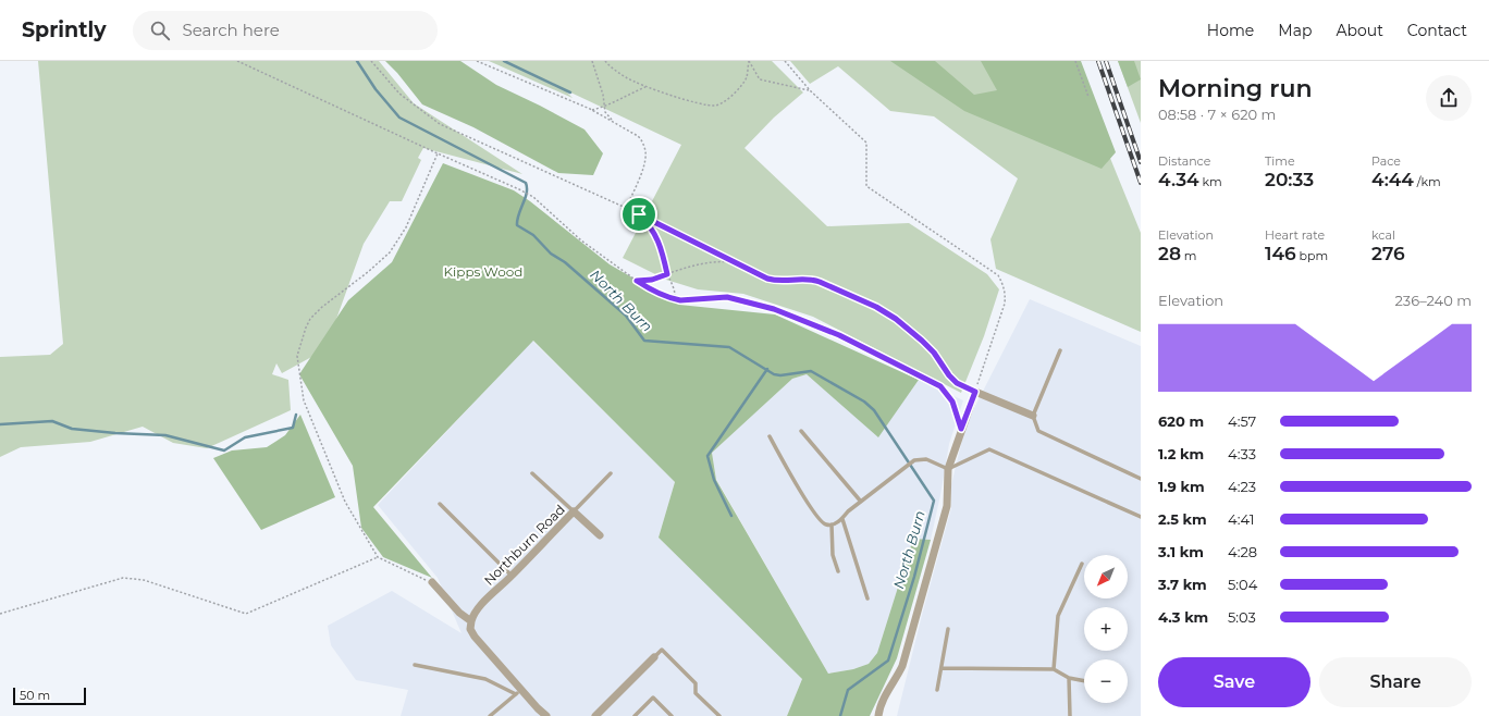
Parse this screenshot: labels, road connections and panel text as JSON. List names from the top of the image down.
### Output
{
  "streets": {
    "street": ["Northburn Road"]
  },
  "water": ["North Burn"],
  "parks": ["Kipps Wood"],
  "scale_bar": "50 m",
  "north": "bottom left",
  "page": {
    "header": "Sprintly",
    "search": "Search here",
    "nav": [
      "Home",
      "Map",
      "About",
      "Contact"
    ],
    "heading": ["Morning run", "08:58 · 7 × 620 m"],
    "stats": [
      ["Distance", "4.34 km"],
      ["Time", "20:33"],
      ["Pace", "4:44 /km"],
      ["Elevation", "28 m"],
      ["Heart rate", "146 bpm"],
      ["kcal", "276"]
    ],
    "chart": ["Elevation", "236–240 m"],
    "list": [
      {
        "name": "620 m",
        "note": "4:57"
      },
      {
        "name": "1.2 km",
        "note": "4:33"
      },
      {
        "name": "1.9 km",
        "note": "4:23"
      },
      {
        "name": "2.5 km",
        "note": "4:41"
      },
      {
        "name": "3.1 km",
        "note": "4:28"
      },
      {
        "name": "3.7 km",
        "note": "5:04"
      },
      {
        "name": "4.3 km",
        "note": "5:03"
      }
    ],
    "map_buttons": ["+", "−"],
    "buttons": ["Save", "Share"],
    "scale": "50 m"
  }
}
